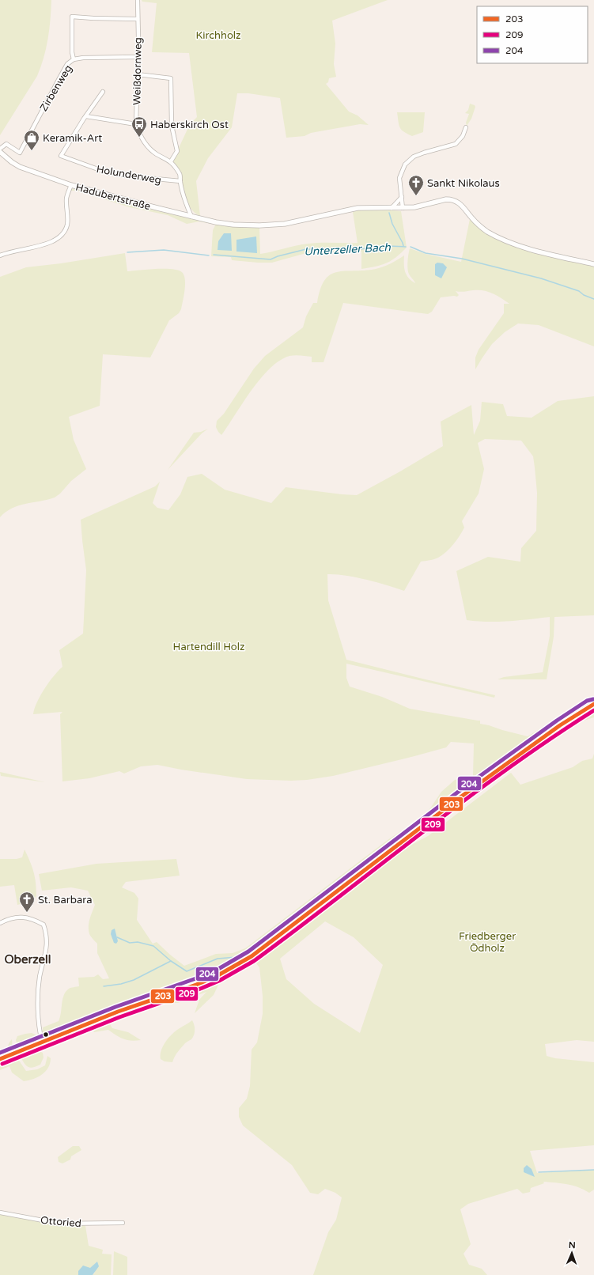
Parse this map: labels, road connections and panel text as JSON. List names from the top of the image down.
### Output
{
  "streets": {
    "street": [
      "Weißdornweg",
      "Zirbenweg",
      "Holunderweg",
      "Hadubertstraße",
      "Ottoried"
    ]
  },
  "crossings": [
    ["Weißdornweg", "Zirbenweg"],
    ["Weißdornweg", "Holunderweg"],
    ["Weißdornweg", "Hadubertstraße"]
  ],
  "districts": ["Oberzell"],
  "water": ["Unterzeller Bach"],
  "parks": ["Kirchholz", "Hartendill Holz", "Friedberger Ödholz"],
  "places": {
    "bus stop": ["Haberskirch Ost"],
    "shop": ["Keramik-Art"],
    "church": ["Sankt Nikolaus", "St. Barbara"]
  },
  "lines": ["transit line 204", "transit line 203", "transit line 209"],
  "legend": ["203", "209", "204"],
  "north": "top"
}
